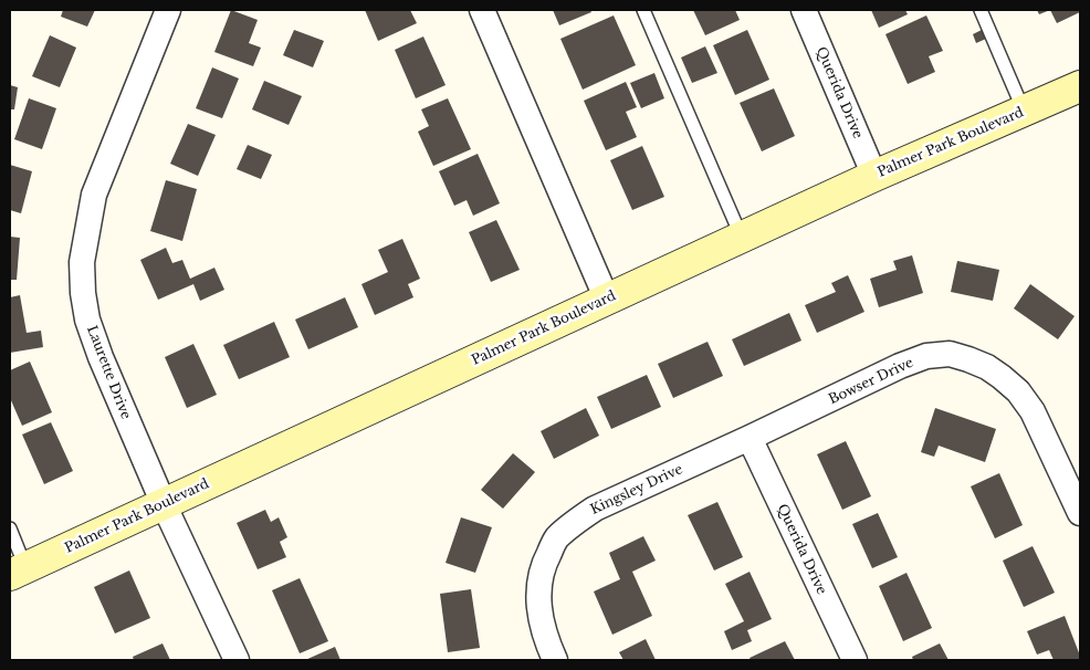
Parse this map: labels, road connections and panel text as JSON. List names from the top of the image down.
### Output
{
  "streets": {
    "main road": ["Palmer Park Boulevard"],
    "street": [
      "Querida Drive",
      "Laurette Drive",
      "Bowser Drive",
      "Kingsley Drive"
    ]
  },
  "crossings": [
    ["Querida Drive", "Palmer Park Boulevard"],
    ["Querida Drive", "Bowser Drive"],
    ["Querida Drive", "Kingsley Drive"],
    ["Palmer Park Boulevard", "Laurette Drive"],
    ["Bowser Drive", "Kingsley Drive"]
  ]
}
